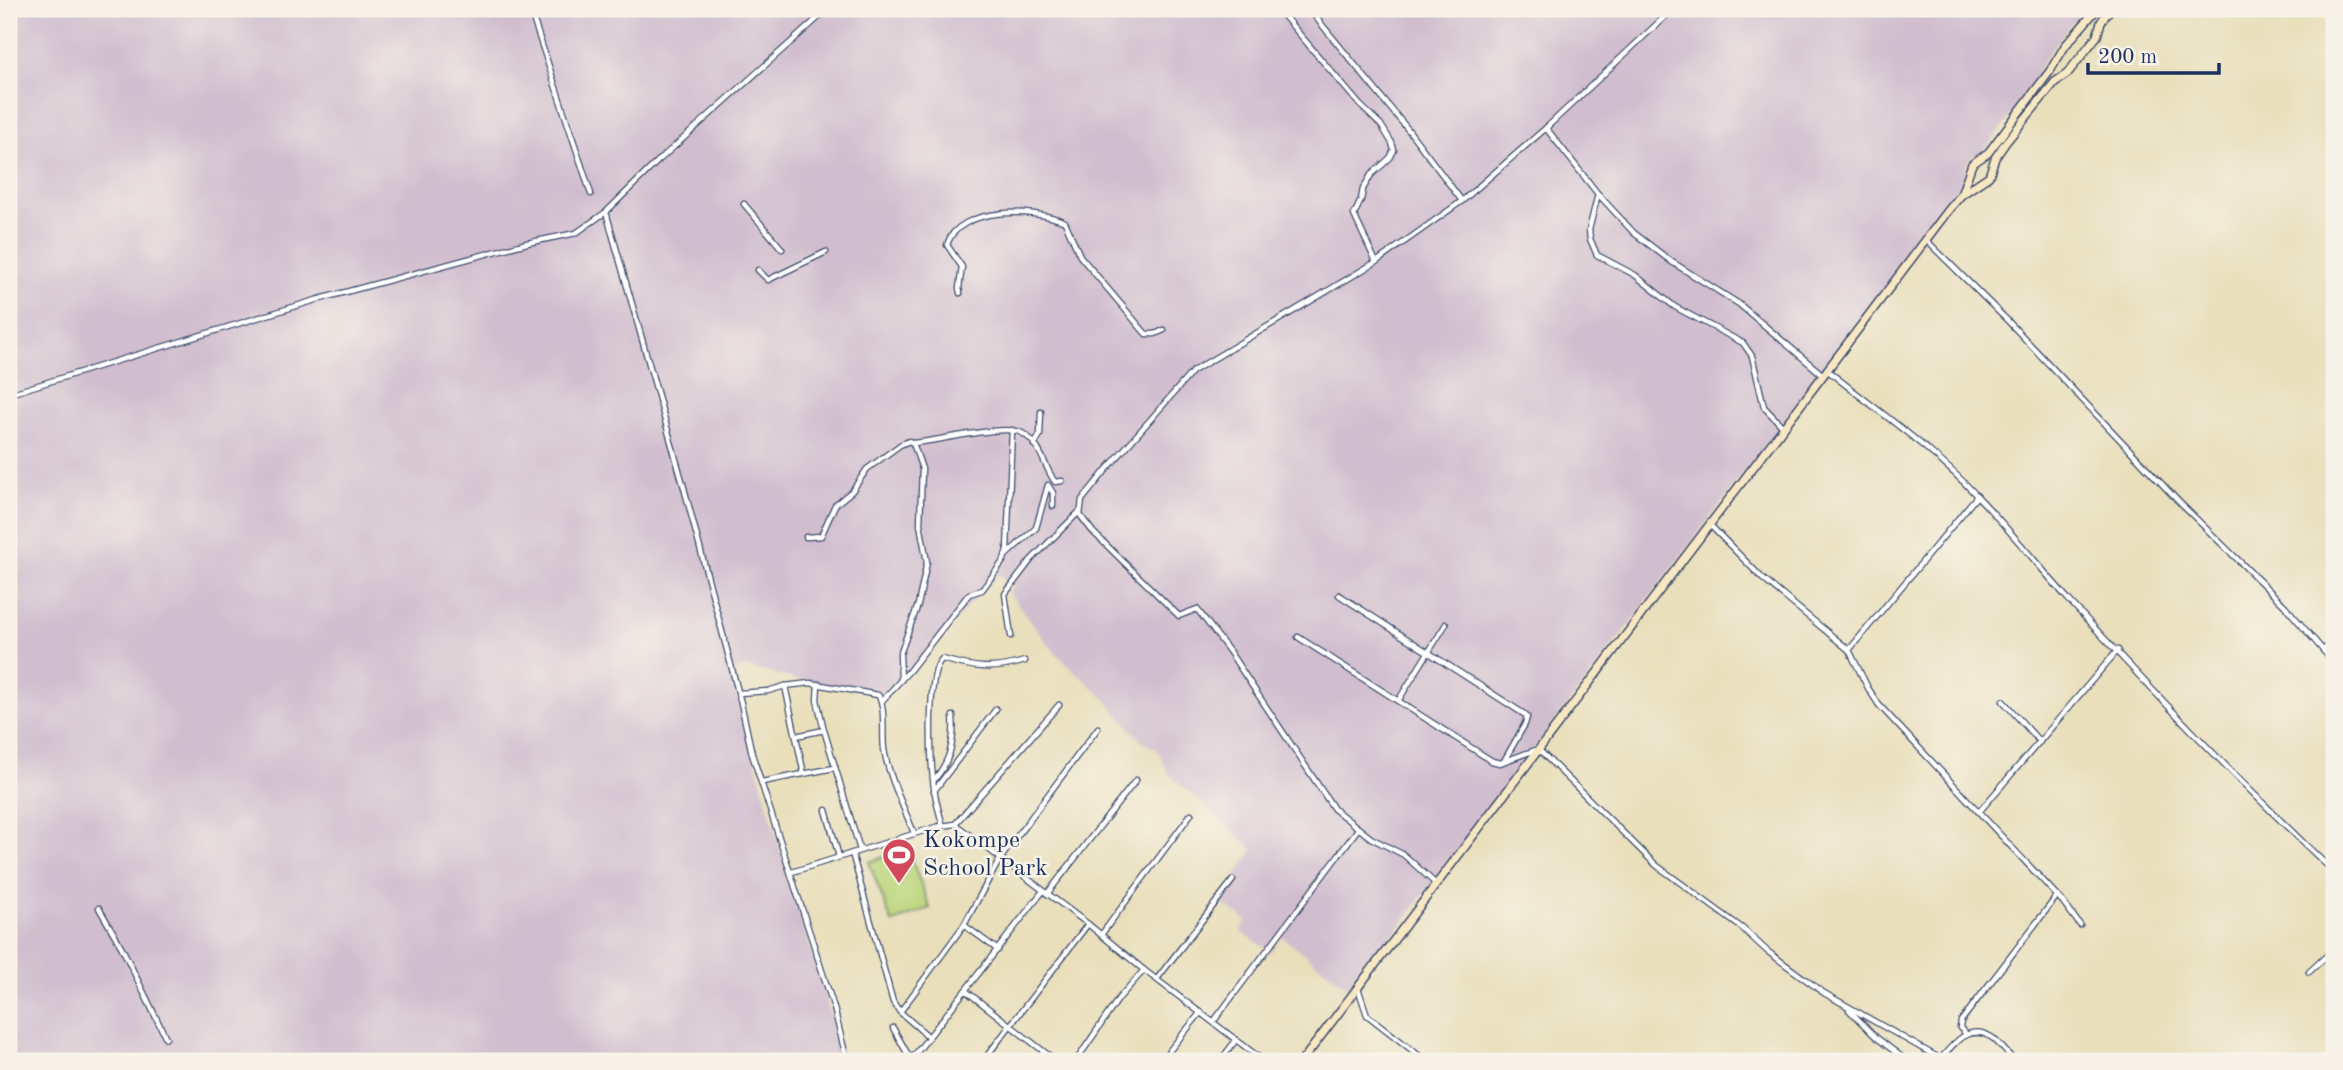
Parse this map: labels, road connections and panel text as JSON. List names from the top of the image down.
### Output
{
  "places": {
    "sports": ["Kokompe School Park"]
  },
  "scale_bar": "200 m"
}
